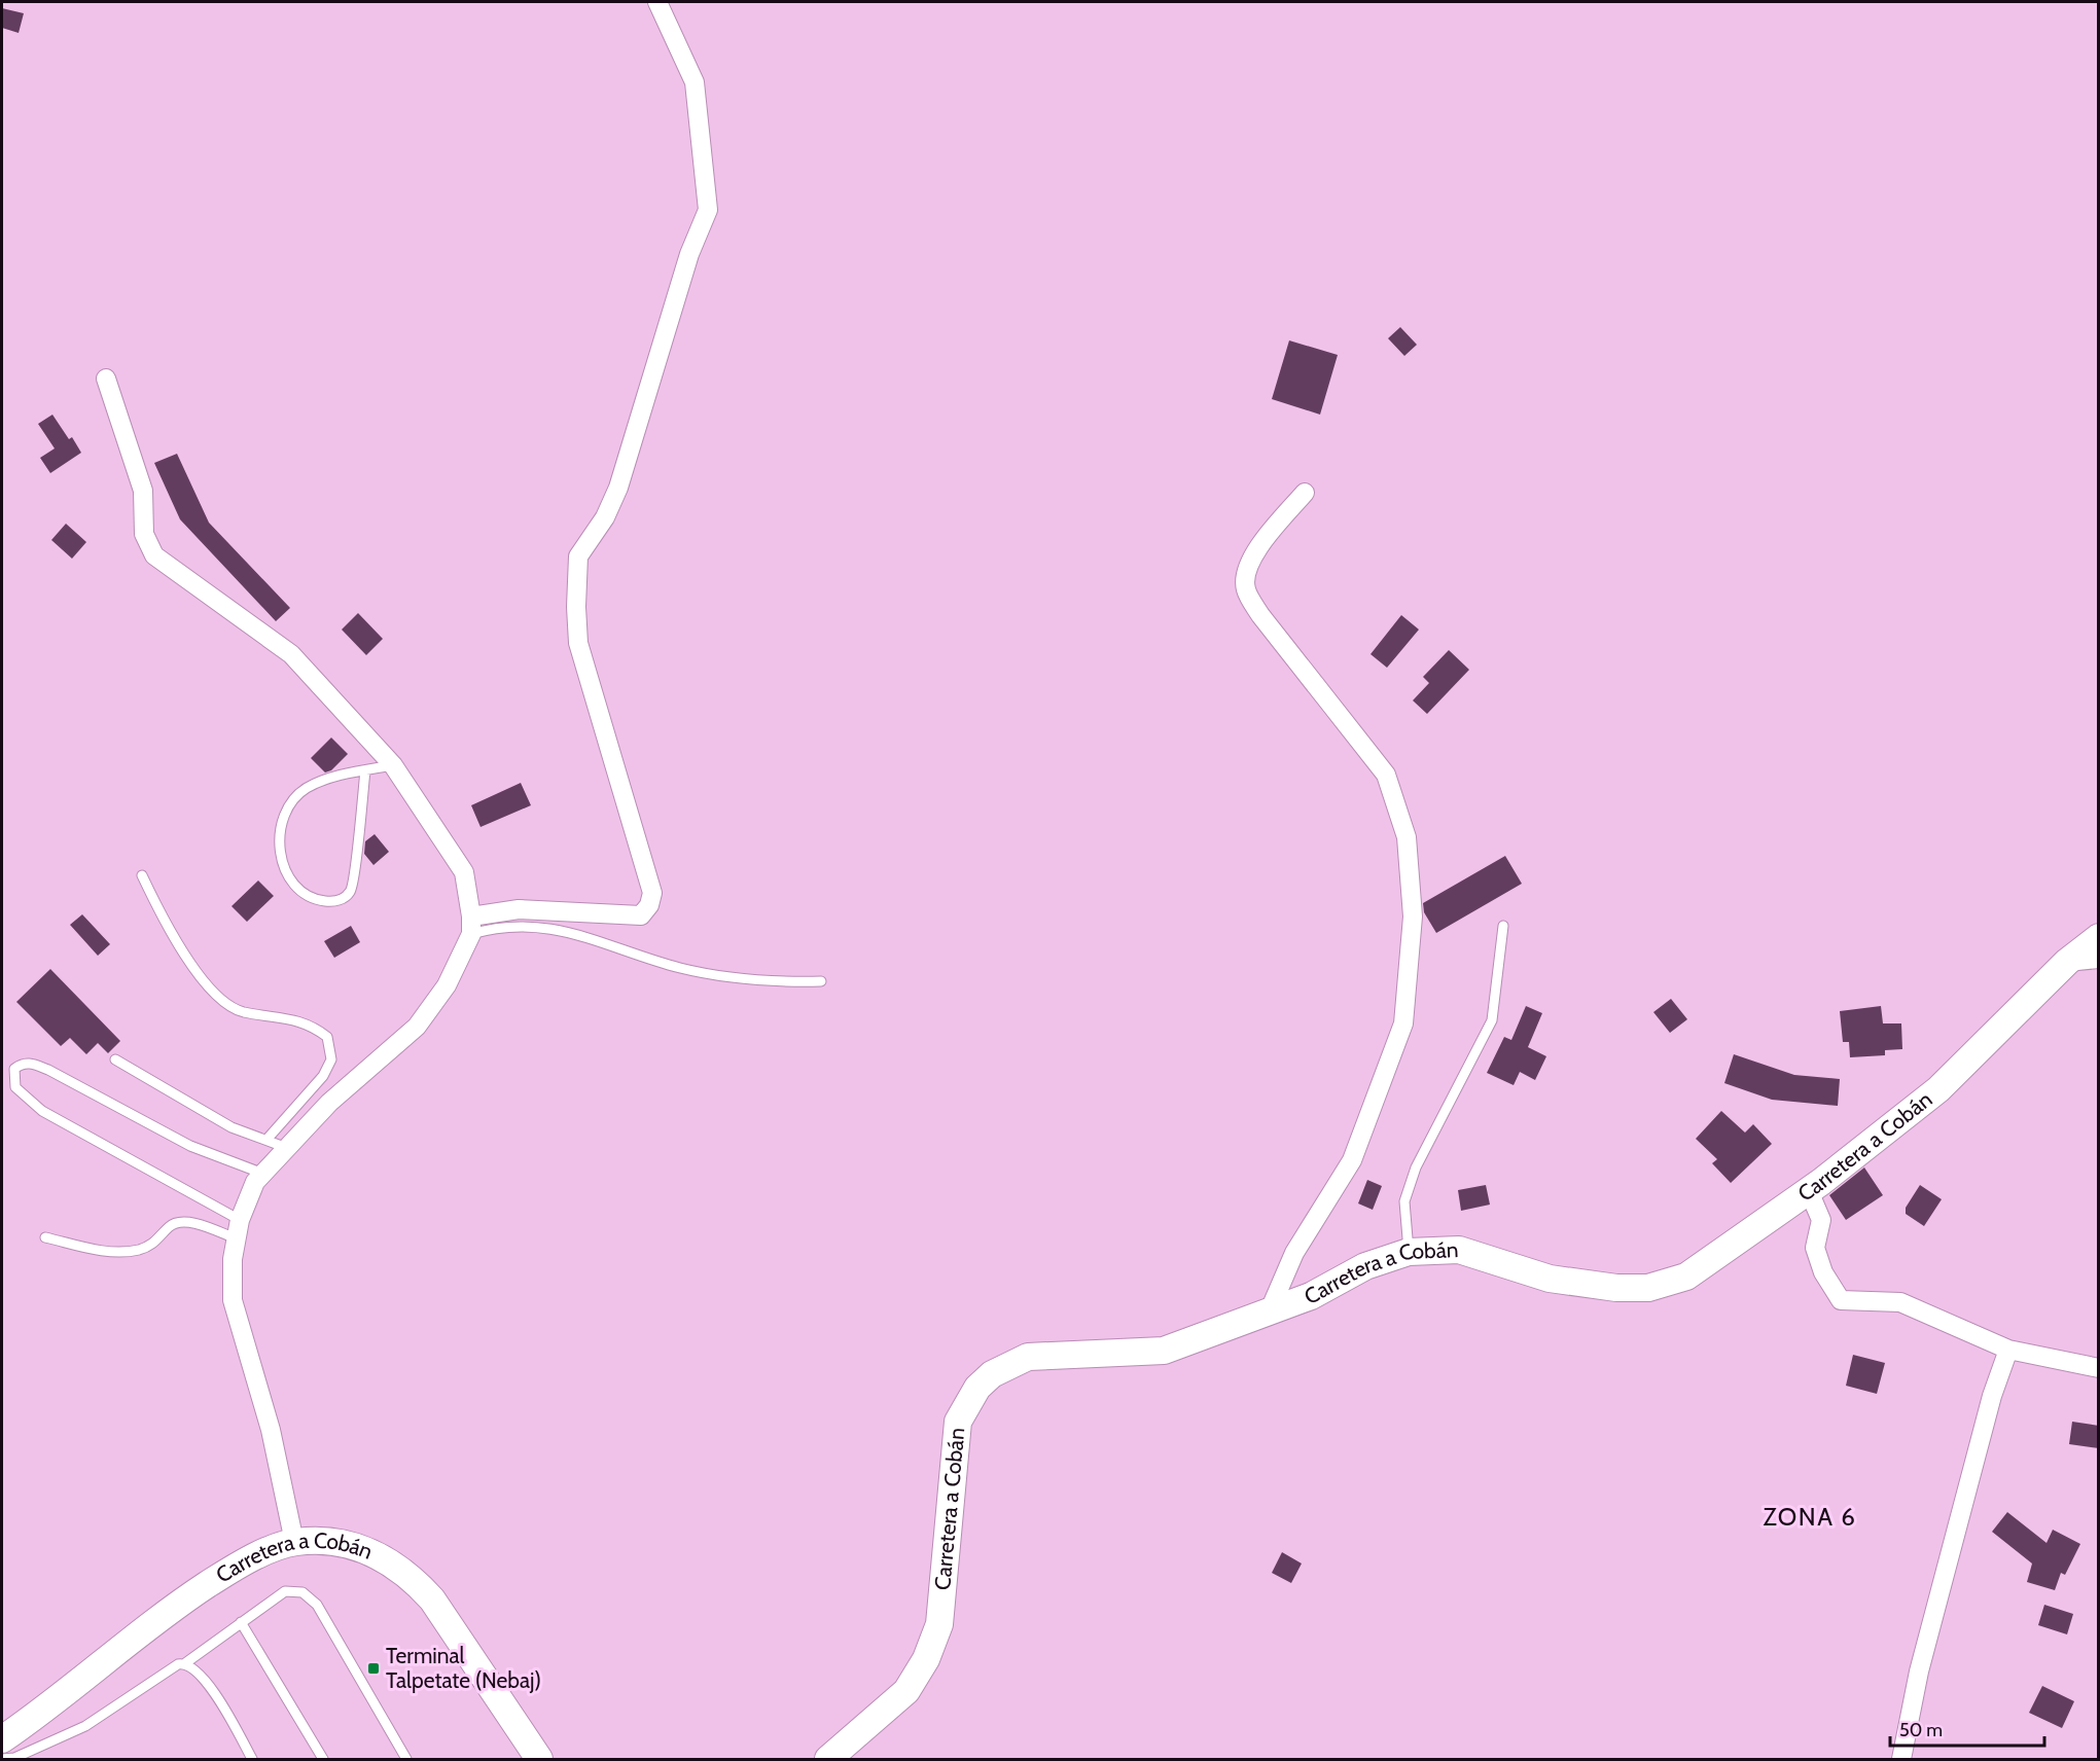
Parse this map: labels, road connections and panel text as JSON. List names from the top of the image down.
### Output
{
  "streets": {
    "street": ["Carretera a Cobán"]
  },
  "districts": ["ZONA 6"],
  "places": {
    "transit": ["Terminal Talpetate (Nebaj)"]
  },
  "scale_bar": "50 m"
}
